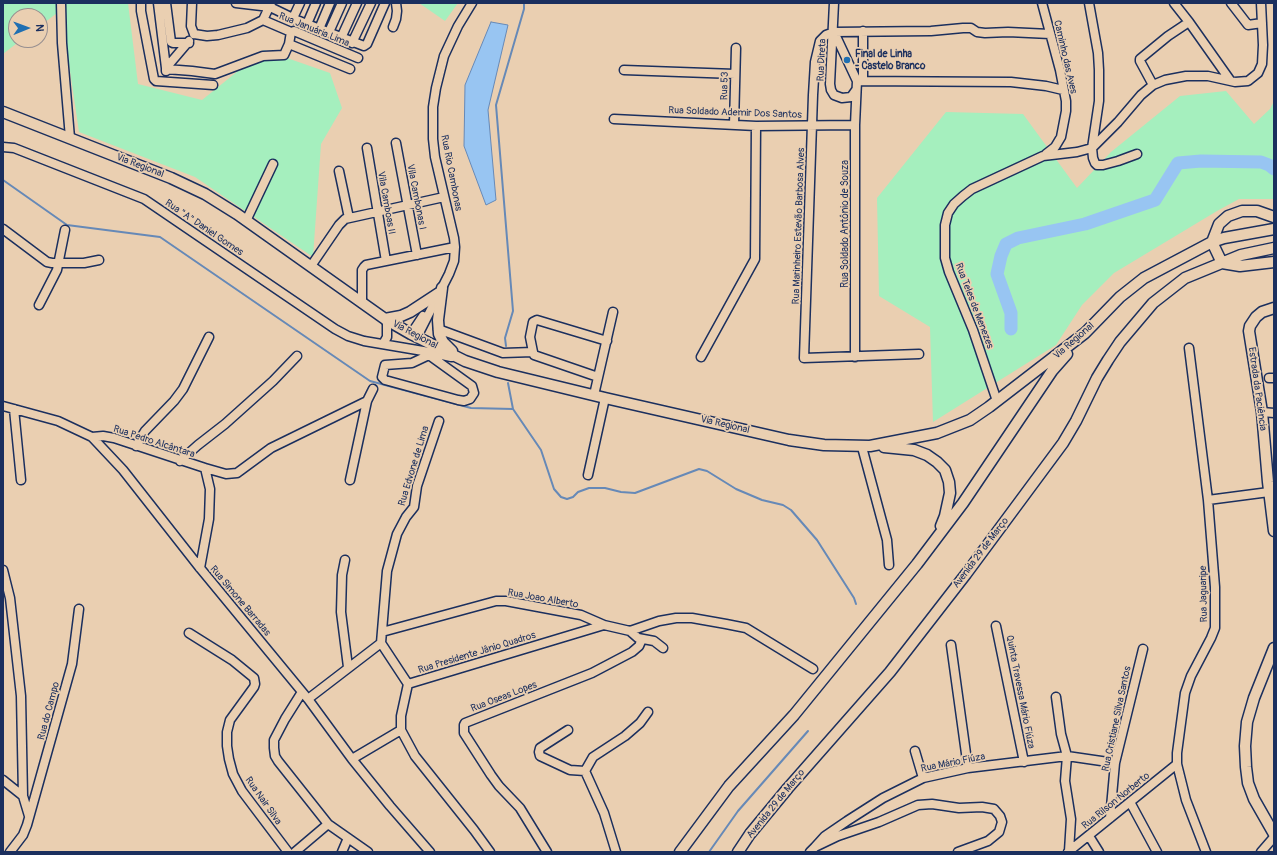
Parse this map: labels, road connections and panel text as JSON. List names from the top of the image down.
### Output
{
  "streets": {
    "main road": ["Via Regional", "Estrada da Paciência", "Avenida 29 de Março"],
    "street": [
      "Rua Januária Lima",
      "Caminho das Aves",
      "Rua Direta",
      "Rua 53",
      "Rua Soldado Ademir Dos Santos",
      "Rua Rio Cambonas",
      "Vila Cambonas I",
      "Vila Camboas II",
      "Rua Soldado Antônio de Souza",
      "Rua Marinheiro Estevão Barbosa Alves",
      "Rua \"A\" Daniel Gomes",
      "Rua Teles de Menezes",
      "Rua Pedro Alcântara",
      "Rua Edvone de Lima",
      "Rua Jaguaripe",
      "Rua Joao Alberto",
      "Rua Simone Barradas",
      "Rua Presidente Jânio Quadros",
      "Quinta Travessa Mário Fiúza",
      "Rua Oseas Lopes",
      "Rua do Campo",
      "Rua Cristiane Silva Santos",
      "Rua Mário Fiúza",
      "Rua Nair Silva",
      "Rua Rilson Norberto"
    ]
  },
  "crossings": [
    ["Caminho das Aves", "Rua Teles de Menezes"],
    ["Rua Direta", "Rua Soldado Antônio de Souza"],
    ["Rua Direta", "Rua Marinheiro Estevão Barbosa Alves"],
    ["Rua 53", "Rua Soldado Ademir Dos Santos"],
    ["Rua Soldado Ademir Dos Santos", "Rua Soldado Antônio de Souza"],
    ["Rua Soldado Ademir Dos Santos", "Rua Marinheiro Estevão Barbosa Alves"],
    ["Via Regional", "Rua Rio Cambonas"],
    ["Via Regional", "Rua \"A\" Daniel Gomes"],
    ["Via Regional", "Rua Teles de Menezes"],
    ["Rua Soldado Antônio de Souza", "Rua Marinheiro Estevão Barbosa Alves"],
    ["Rua Pedro Alcântara", "Rua Simone Barradas"],
    ["Rua Edvone de Lima", "Rua Joao Alberto"],
    ["Rua Jaguaripe", "Rua Rilson Norberto"],
    ["Rua Joao Alberto", "Rua Presidente Jânio Quadros"],
    ["Rua Joao Alberto", "Rua Oseas Lopes"],
    ["Quinta Travessa Mário Fiúza", "Rua Mário Fiúza"],
    ["Rua Cristiane Silva Santos", "Rua Mário Fiúza"],
    ["Rua Cristiane Silva Santos", "Rua Rilson Norberto"]
  ],
  "places": ["Final de Linha - Castelo Branco"],
  "north": "right"
}
